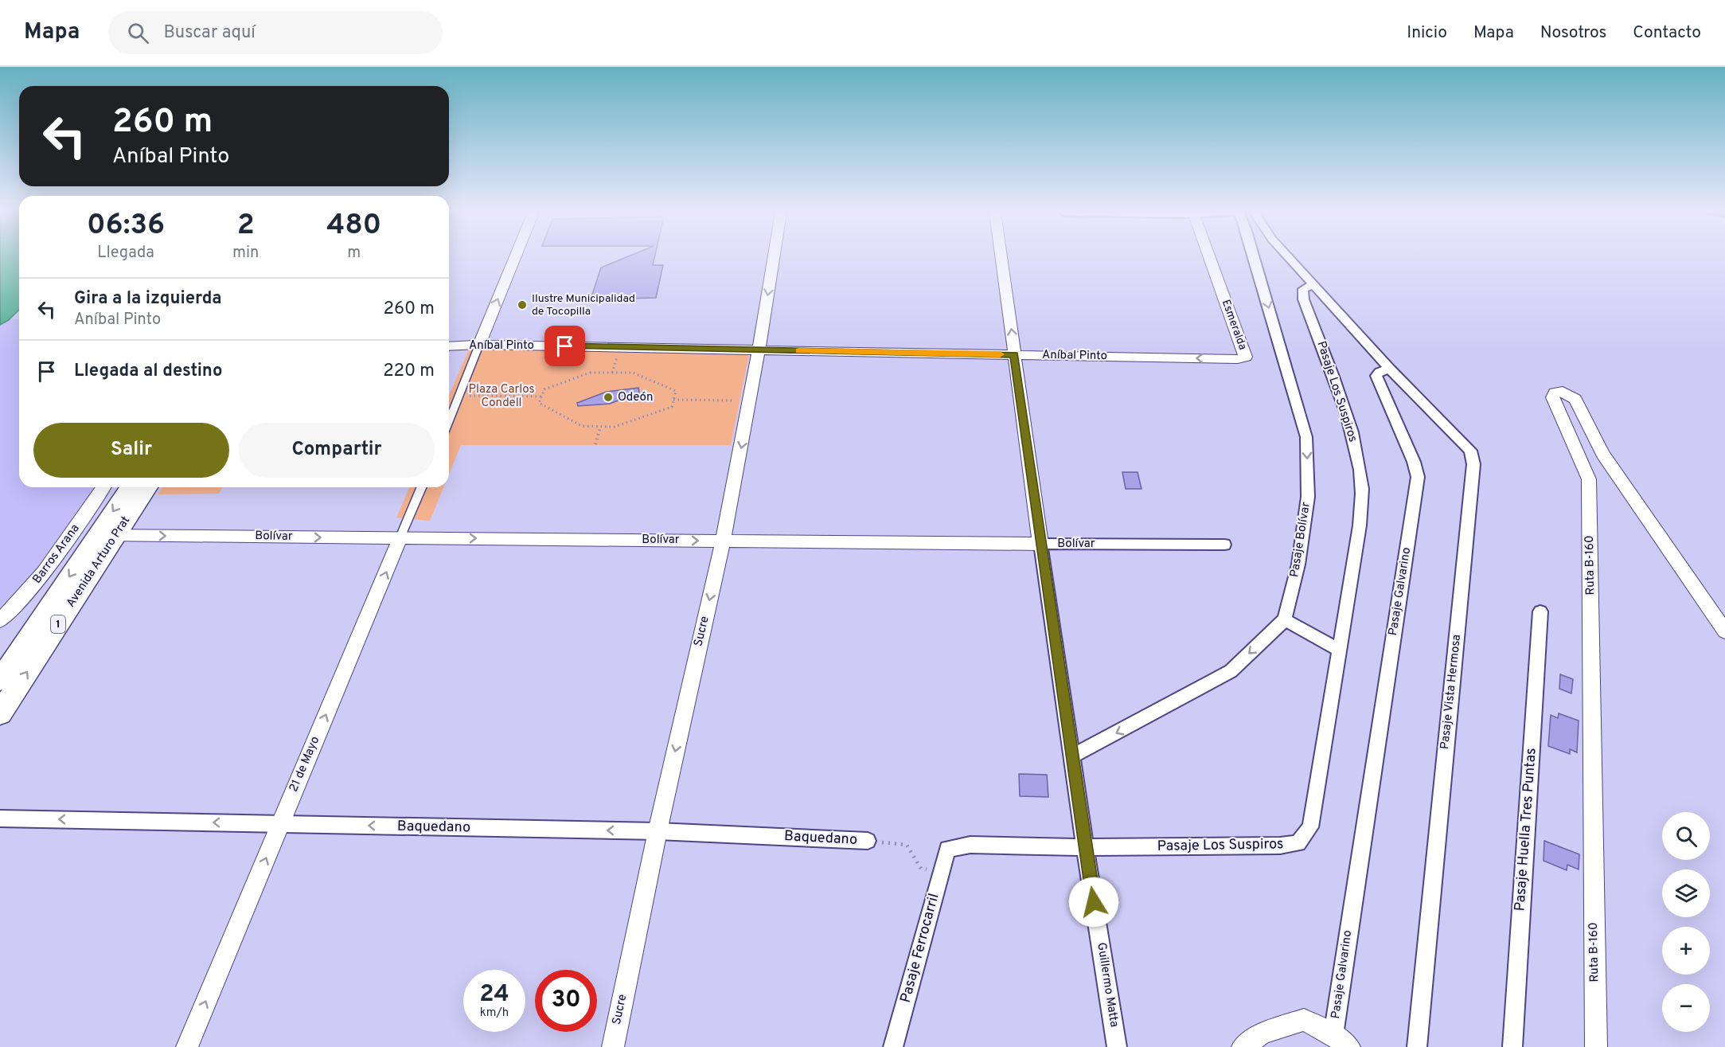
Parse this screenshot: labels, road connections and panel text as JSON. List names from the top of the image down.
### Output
{
  "streets": {
    "highway": ["Avenida Arturo Prat", "1"],
    "street": [
      "Esmeralda",
      "Aníbal Pinto",
      "Pasaje Los Suspiros",
      "Bolívar",
      "Pasaje Bolívar",
      "Barros Arana",
      "Ruta B-160",
      "Pasaje Galvarino",
      "Sucre",
      "Pasaje Vista Hermosa",
      "21 de Mayo",
      "Baquedano",
      "Pasaje Huella Tres Puntas",
      "Pasaje Ferrocarril",
      "Guillermo Matta"
    ]
  },
  "crossings": [
    ["Esmeralda", "Aníbal Pinto"],
    ["Aníbal Pinto", "Sucre"],
    ["Aníbal Pinto", "Guillermo Matta"],
    ["Pasaje Los Suspiros", "Pasaje Ferrocarril"],
    ["Pasaje Los Suspiros", "Guillermo Matta"],
    ["Bolívar", "Avenida Arturo Prat"],
    ["Bolívar", "Sucre"],
    ["Bolívar", "21 de Mayo"],
    ["Bolívar", "Guillermo Matta"],
    ["Pasaje Galvarino", "Pasaje Vista Hermosa"],
    ["Sucre", "Baquedano"],
    ["21 de Mayo", "Baquedano"],
    ["Pasaje Ferrocarril", "Guillermo Matta"]
  ],
  "one_way": [
    "Bolívar",
    "Pasaje Bolívar",
    "Sucre",
    "21 de Mayo",
    "Baquedano"
  ],
  "parks": ["Plaza Carlos Condell"],
  "places": ["Ilustre Municipalidad de Tocopilla", "Odeón"],
  "page": {
    "header": "Mapa",
    "search": "Buscar aquí",
    "nav": [
      "Inicio",
      "Mapa",
      "Nosotros",
      "Contacto"
    ],
    "turn": ["260 m", "Aníbal Pinto"],
    "eta": [
      "06:36",
      "Llegada",
      "2",
      "min",
      "480",
      "m"
    ],
    "list": [
      {
        "name": "Gira a la izquierda",
        "note": "Aníbal Pinto",
        "value": "260 m"
      },
      {
        "name": "Llegada al destino",
        "value": "220 m"
      }
    ],
    "buttons": ["Salir", "Compartir"],
    "map_buttons": ["+", "−"],
    "speed": "24 km/h",
    "limit": "30"
  }
}
